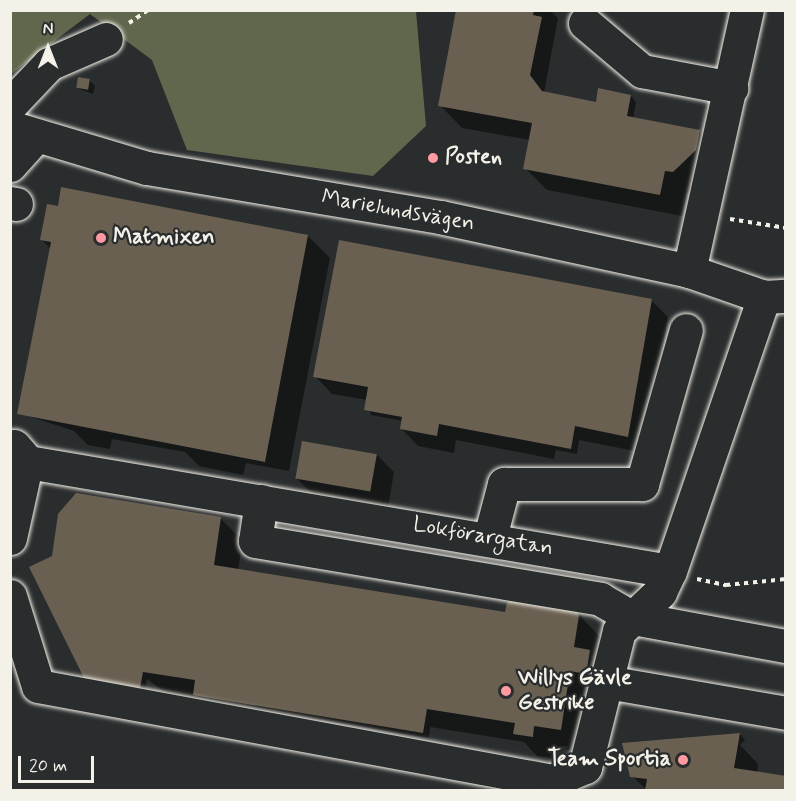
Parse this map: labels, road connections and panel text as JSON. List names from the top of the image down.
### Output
{
  "streets": {
    "street": ["Marielundsvägen", "Lokförargatan"]
  },
  "places": [
    "Posten",
    "Matmixen",
    "Willys Gävle Gestrike",
    "Team Sportia"
  ],
  "scale_bar": "20 m",
  "north": "top"
}
